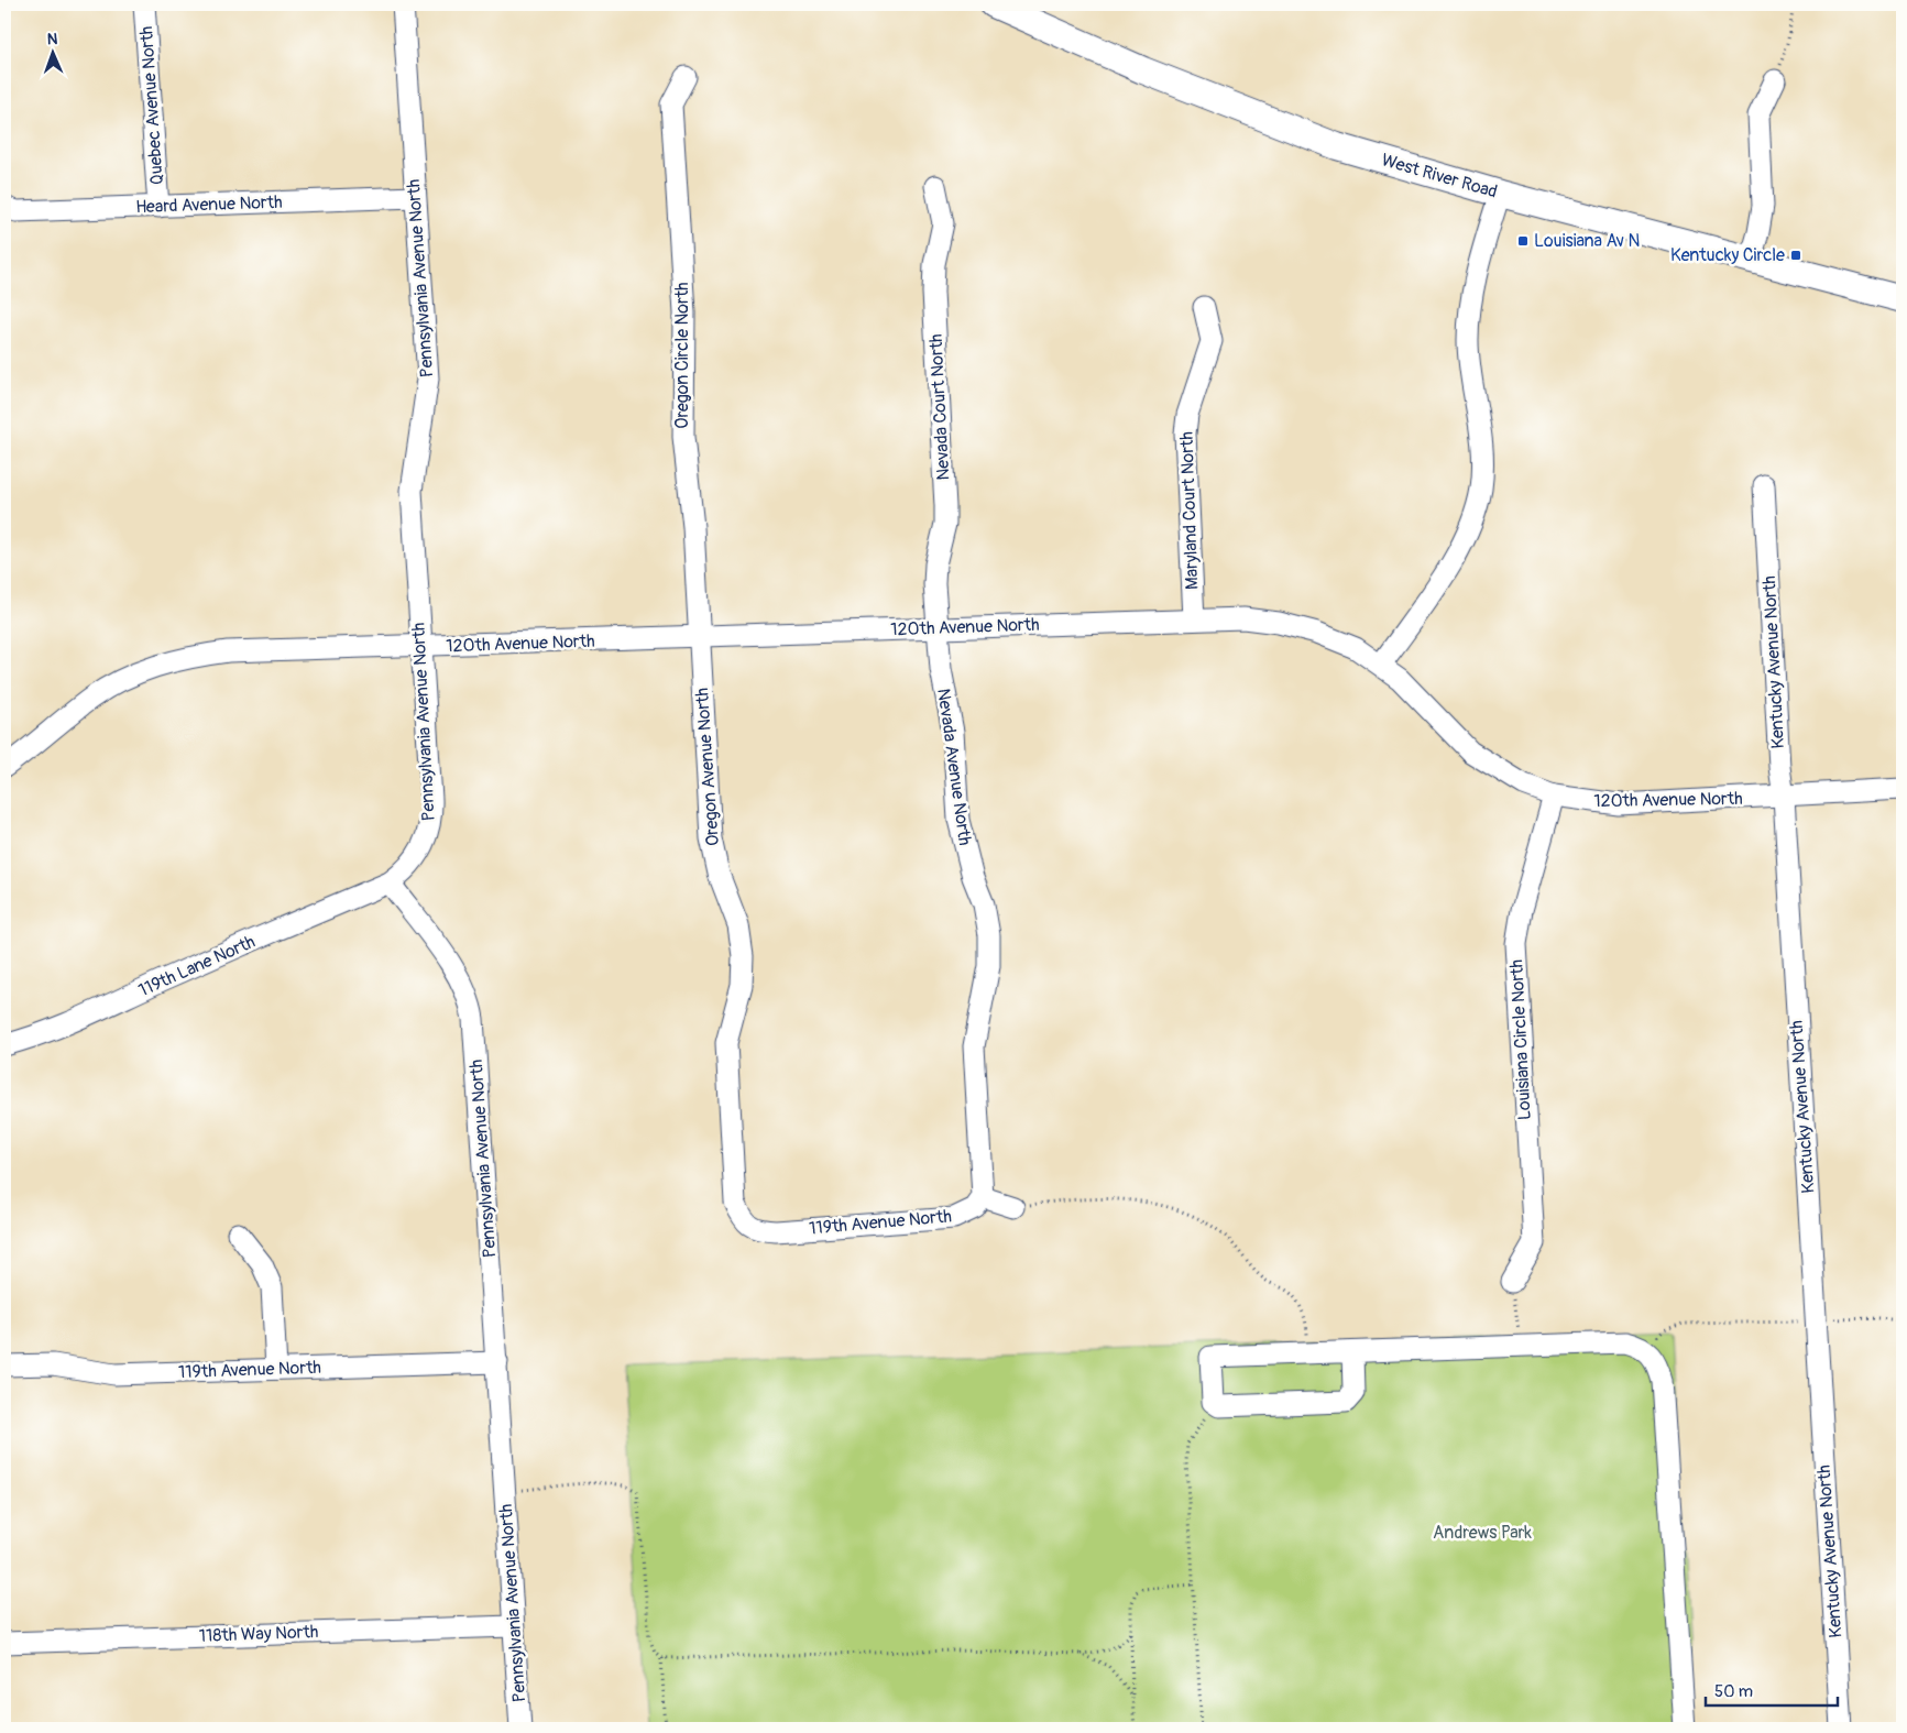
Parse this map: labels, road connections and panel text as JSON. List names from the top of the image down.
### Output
{
  "streets": {
    "main road": ["West River Road"],
    "street": [
      "Quebec Avenue North",
      "Heard Avenue North",
      "Pennsylvania Avenue North",
      "Oregon Circle North",
      "Nevada Court North",
      "Maryland Court North",
      "120th Avenue North",
      "Kentucky Avenue North",
      "Oregon Avenue North",
      "Nevada Avenue North",
      "119th Lane North",
      "Louisiana Circle North",
      "119th Avenue North",
      "118th Way North"
    ]
  },
  "crossings": [
    ["Quebec Avenue North", "Heard Avenue North"],
    ["Heard Avenue North", "Pennsylvania Avenue North"],
    ["Pennsylvania Avenue North", "120th Avenue North"],
    ["Pennsylvania Avenue North", "119th Lane North"],
    ["Pennsylvania Avenue North", "119th Avenue North"],
    ["Pennsylvania Avenue North", "118th Way North"],
    ["Oregon Circle North", "120th Avenue North"],
    ["Oregon Circle North", "Oregon Avenue North"],
    ["Nevada Court North", "120th Avenue North"],
    ["Nevada Court North", "Nevada Avenue North"],
    ["Maryland Court North", "120th Avenue North"],
    ["120th Avenue North", "Kentucky Avenue North"],
    ["120th Avenue North", "Oregon Avenue North"],
    ["120th Avenue North", "Nevada Avenue North"],
    ["120th Avenue North", "Louisiana Circle North"],
    ["Oregon Avenue North", "119th Avenue North"],
    ["Nevada Avenue North", "119th Avenue North"]
  ],
  "parks": ["Andrews Park"],
  "places": {
    "transit": ["Louisiana Av N", "Kentucky Circle"]
  },
  "scale_bar": "50 m",
  "north": "top"
}
